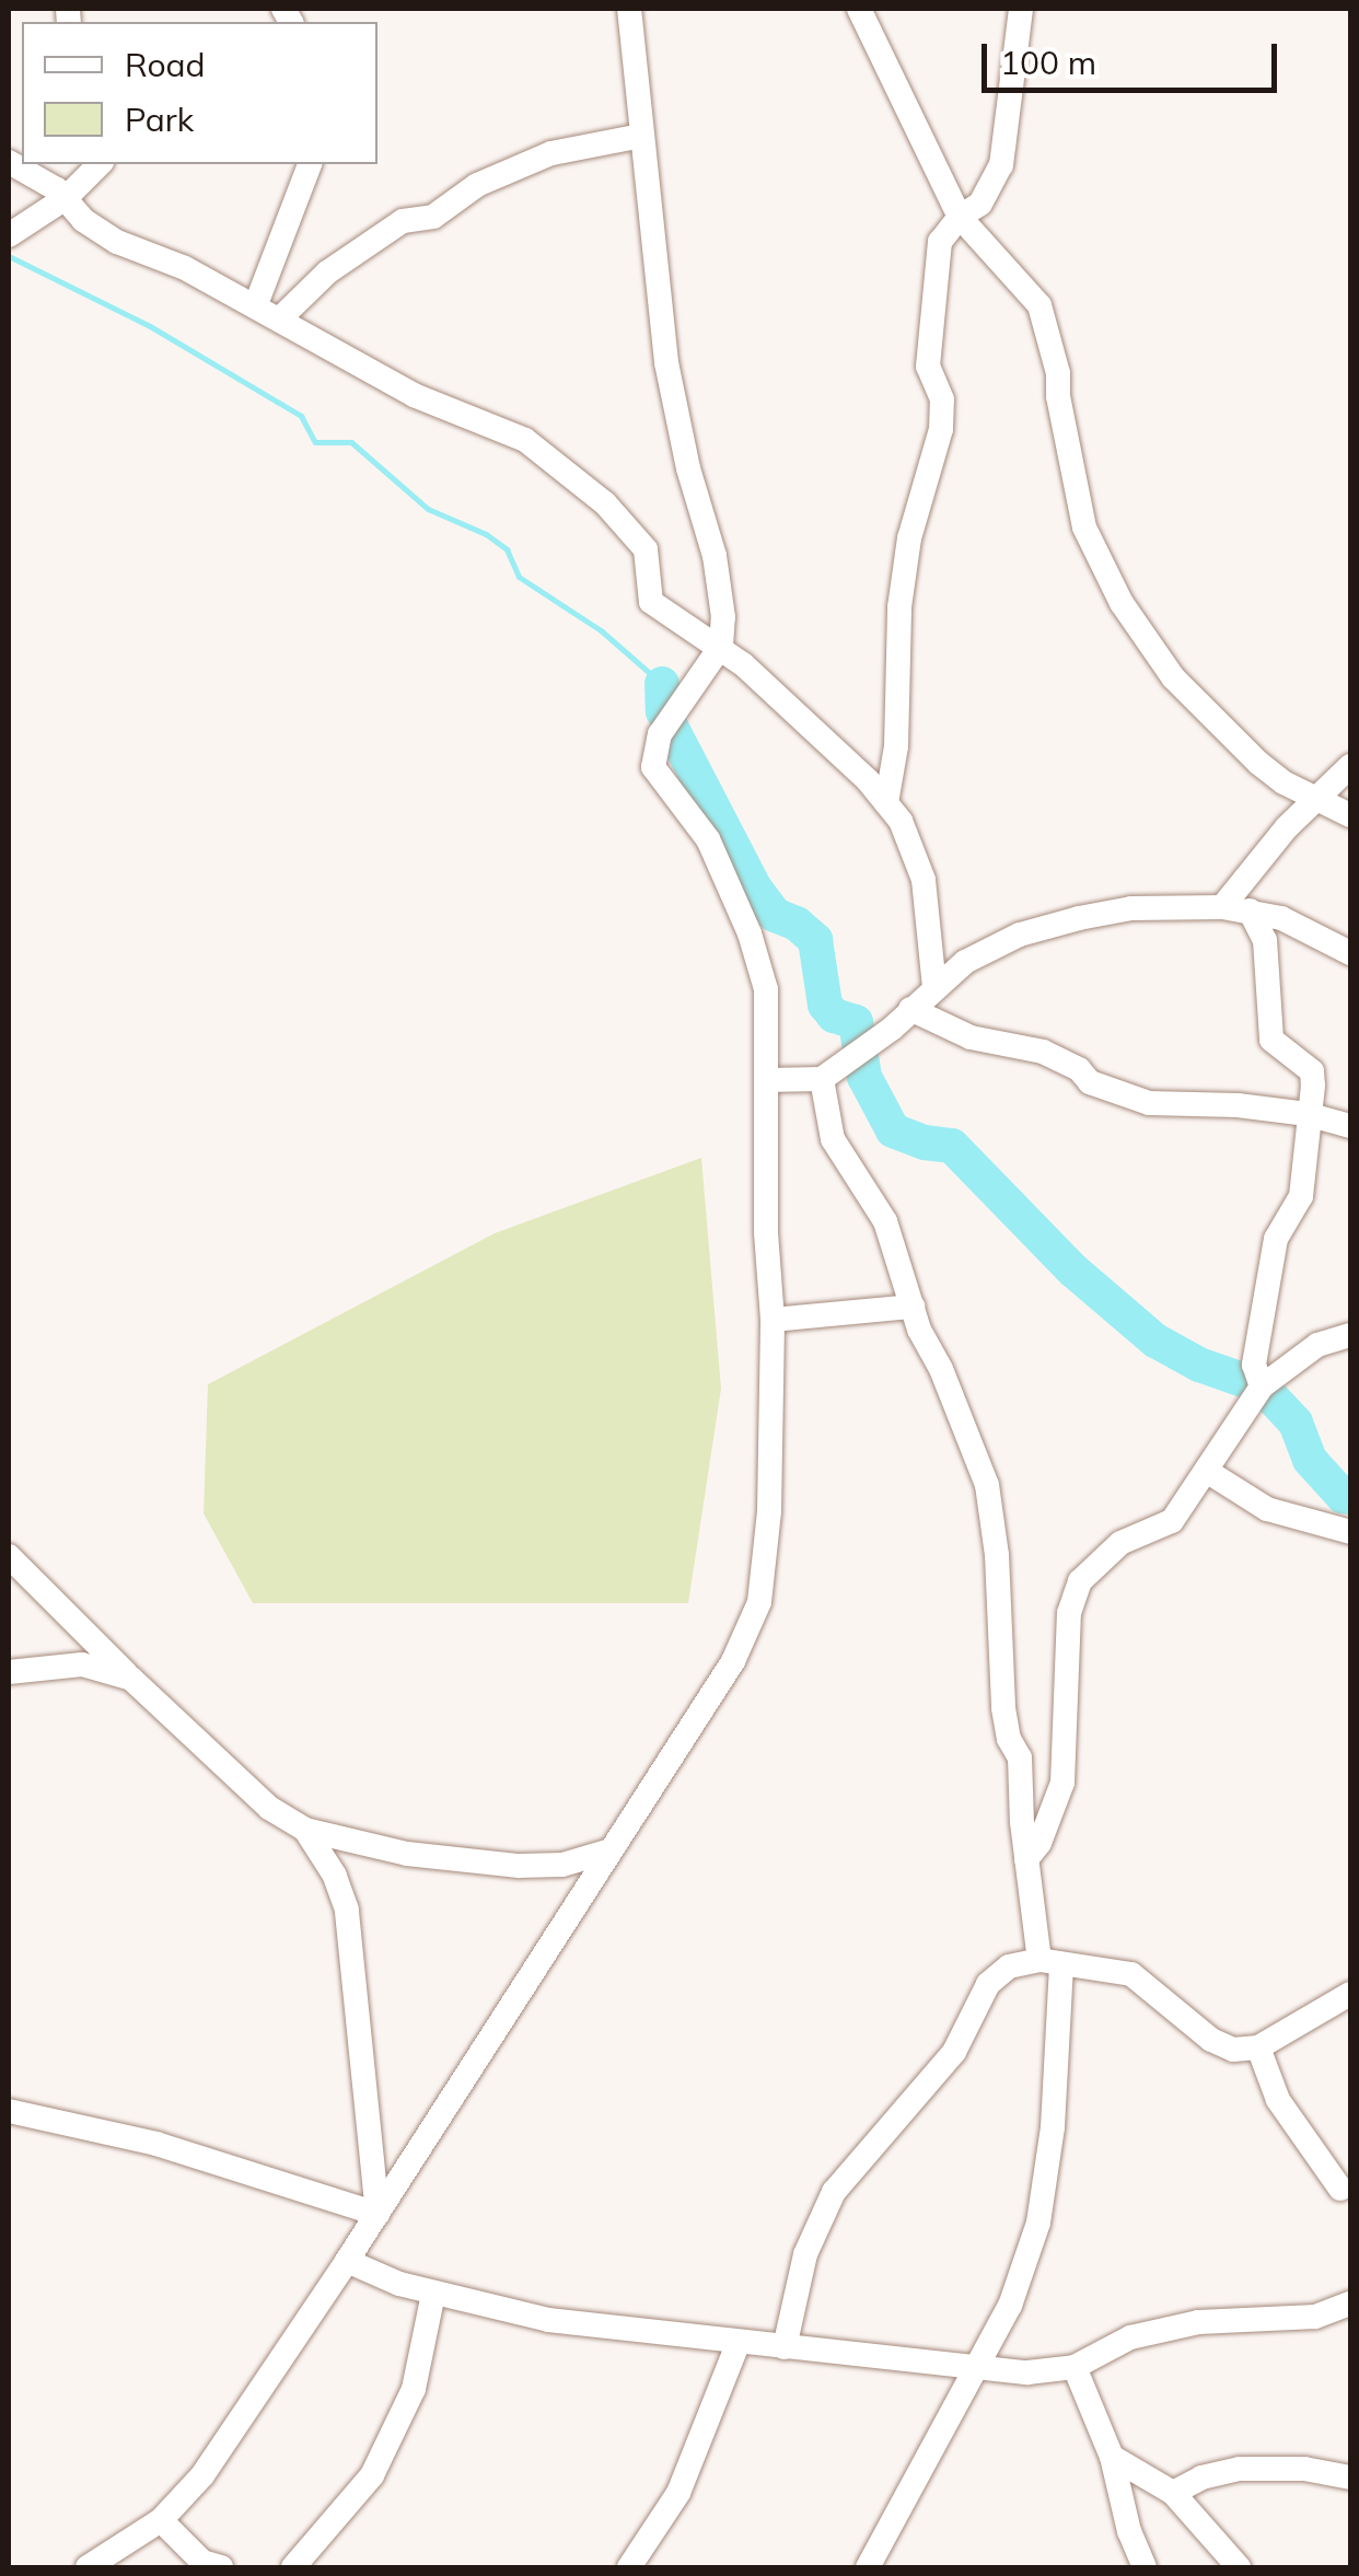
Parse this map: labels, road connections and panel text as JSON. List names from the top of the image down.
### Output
{
  "legend": ["Road", "Park"],
  "scale_bar": "100 m"
}
